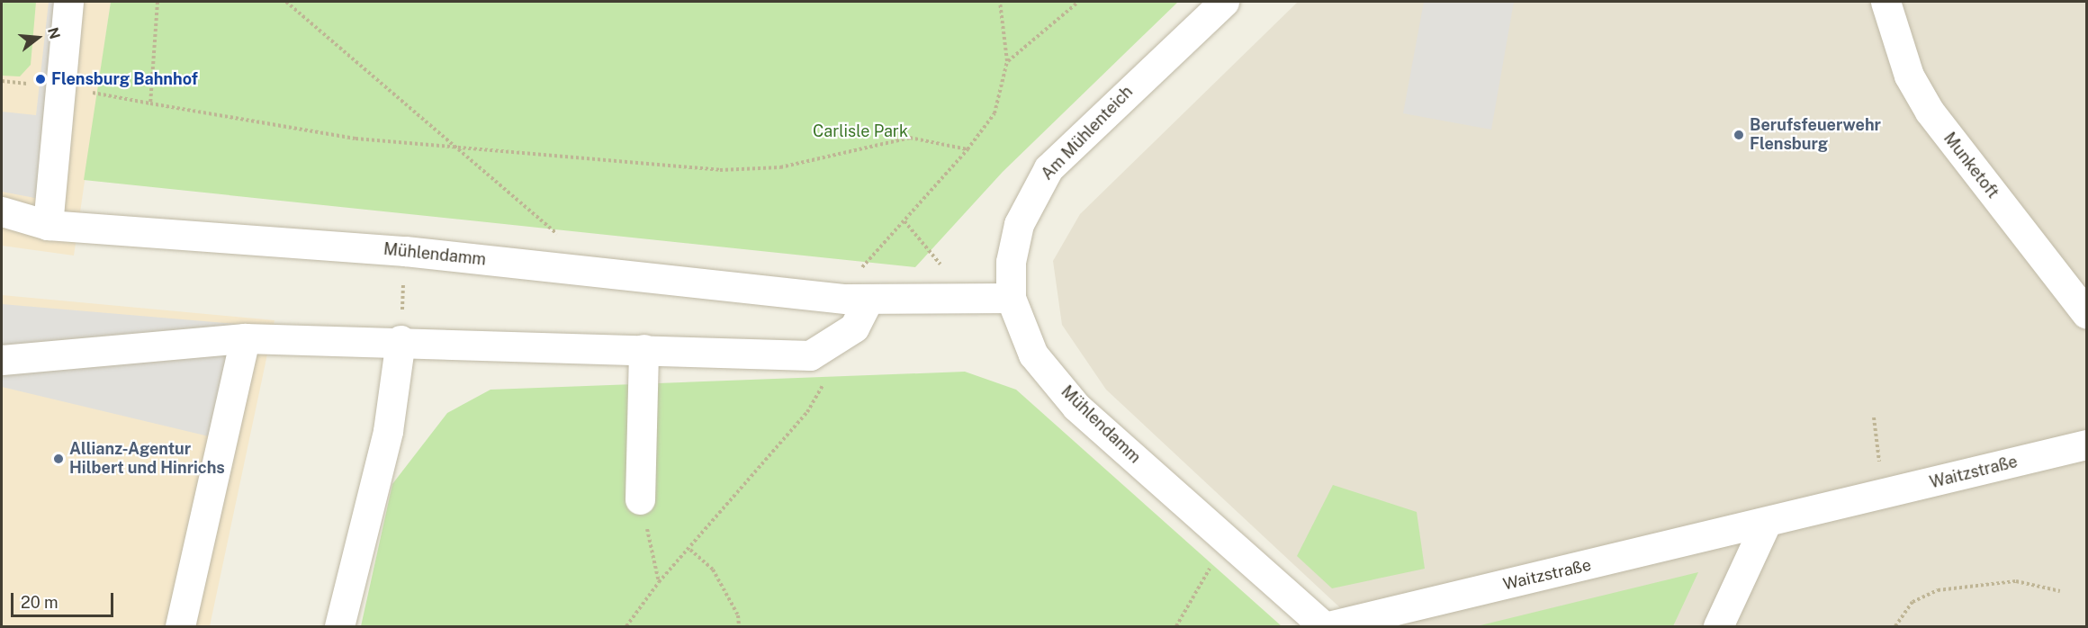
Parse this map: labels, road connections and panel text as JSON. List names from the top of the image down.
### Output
{
  "streets": {
    "street": [
      "Am Mühlenteich",
      "Munketoft",
      "Mühlendamm",
      "Waitzstraße"
    ]
  },
  "crossings": [
    ["Am Mühlenteich", "Mühlendamm"],
    ["Mühlendamm", "Waitzstraße"]
  ],
  "parks": ["Carlisle Park"],
  "places": ["Flensburg Bahnhof", "Berufsfeuerwehr Flensburg", "Allianz-Agentur Hilbert und Hinrichs"],
  "scale_bar": "20 m",
  "north": "right"
}
